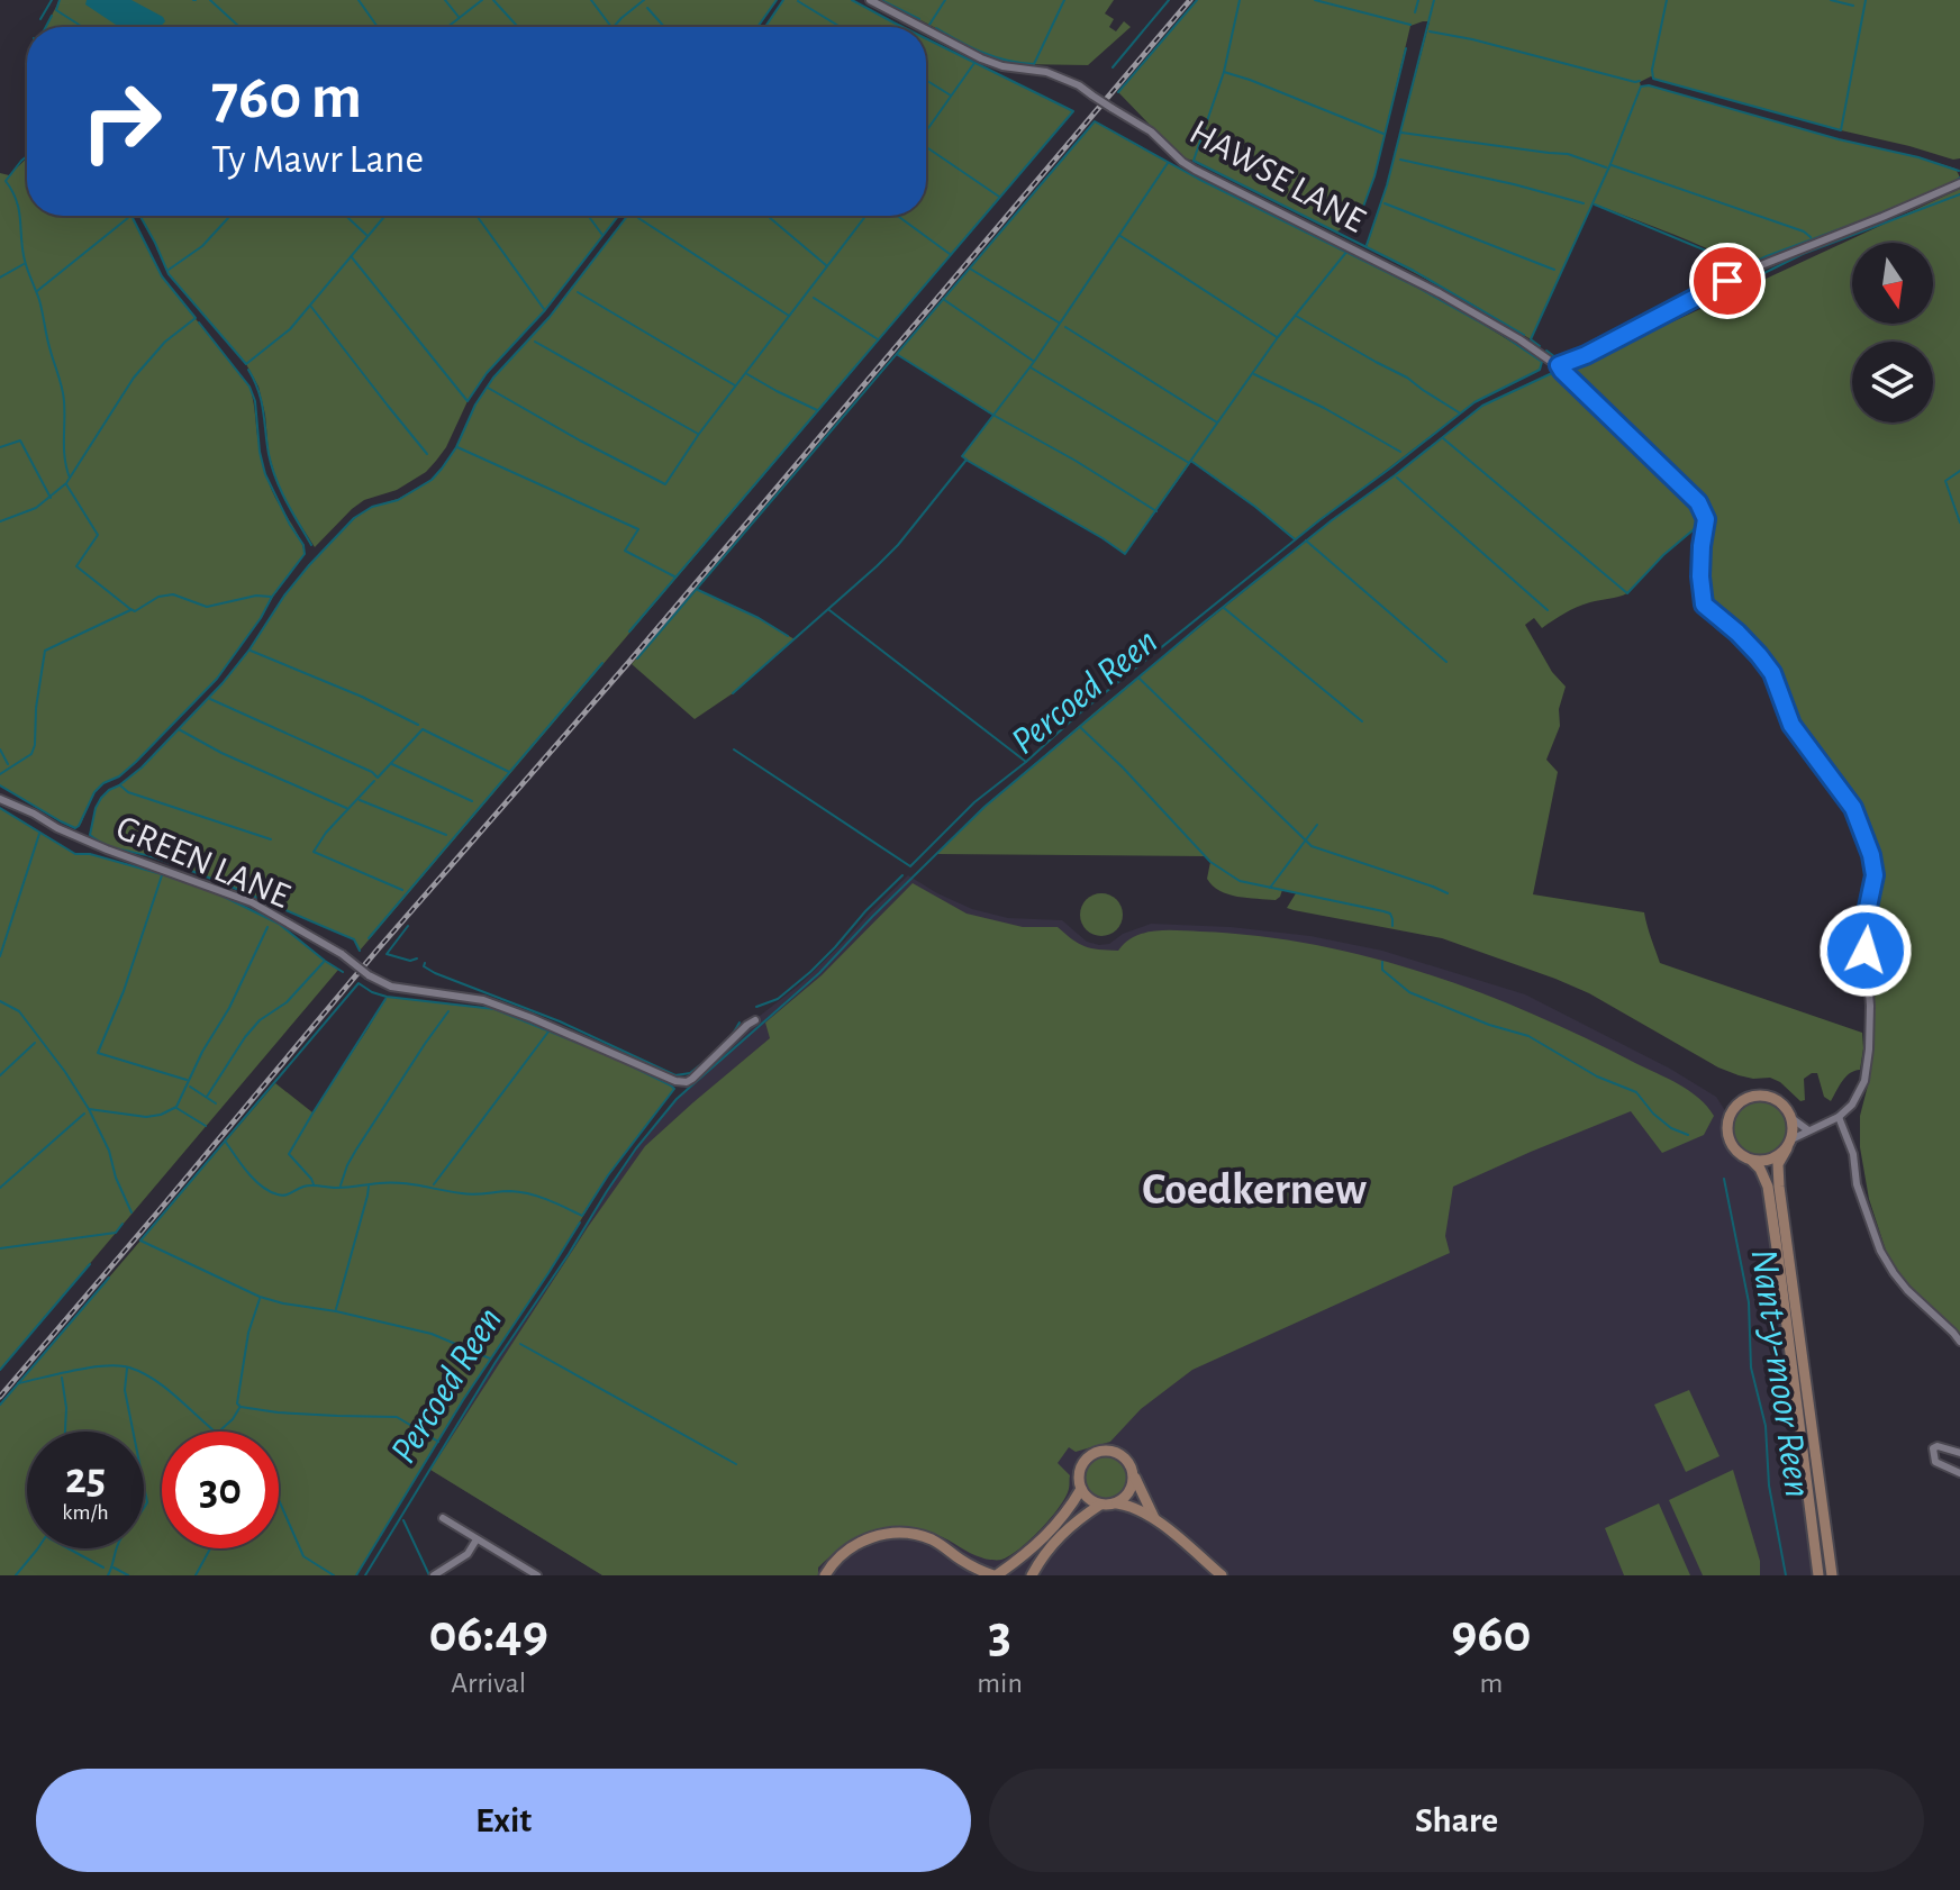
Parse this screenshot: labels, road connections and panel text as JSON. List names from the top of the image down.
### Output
{
  "streets": {
    "street": ["HAWSE LANE", "GREEN LANE"]
  },
  "districts": ["Coedkernew"],
  "water": ["Percoed Reen", "Nant-y-moor Reen"],
  "north": "bottom",
  "page": {
    "turn": ["760 m", "Ty Mawr Lane"],
    "speed": "25 km/h",
    "limit": "30",
    "eta": [
      "06:49",
      "Arrival",
      "3",
      "min",
      "960",
      "m"
    ],
    "buttons": ["Exit", "Share"]
  }
}
